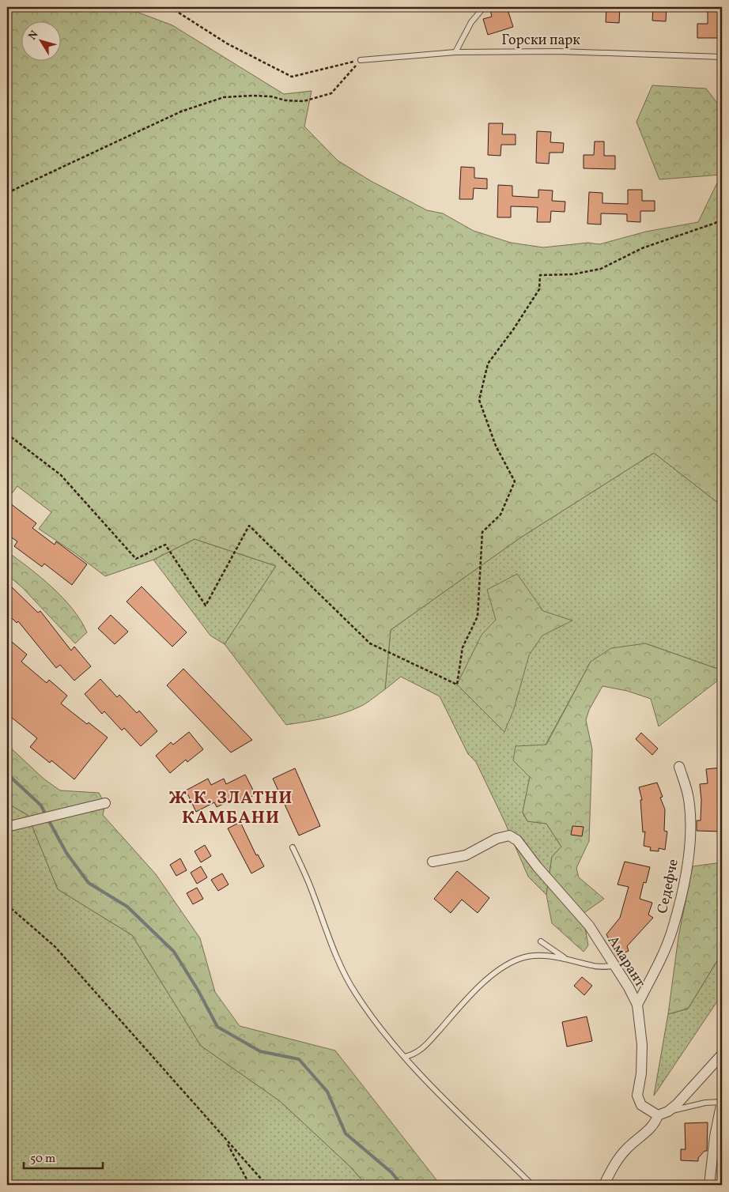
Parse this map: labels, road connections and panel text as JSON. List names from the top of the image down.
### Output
{
  "streets": {
    "street": ["Седефче", "Амарант"],
    "lane": ["Горски парк"]
  },
  "crossings": [
    ["Седефче", "Амарант"]
  ],
  "districts": ["Ж.К. ЗЛАТНИ КАМБАНИ"],
  "scale_bar": "50 m",
  "north": "top left"
}
